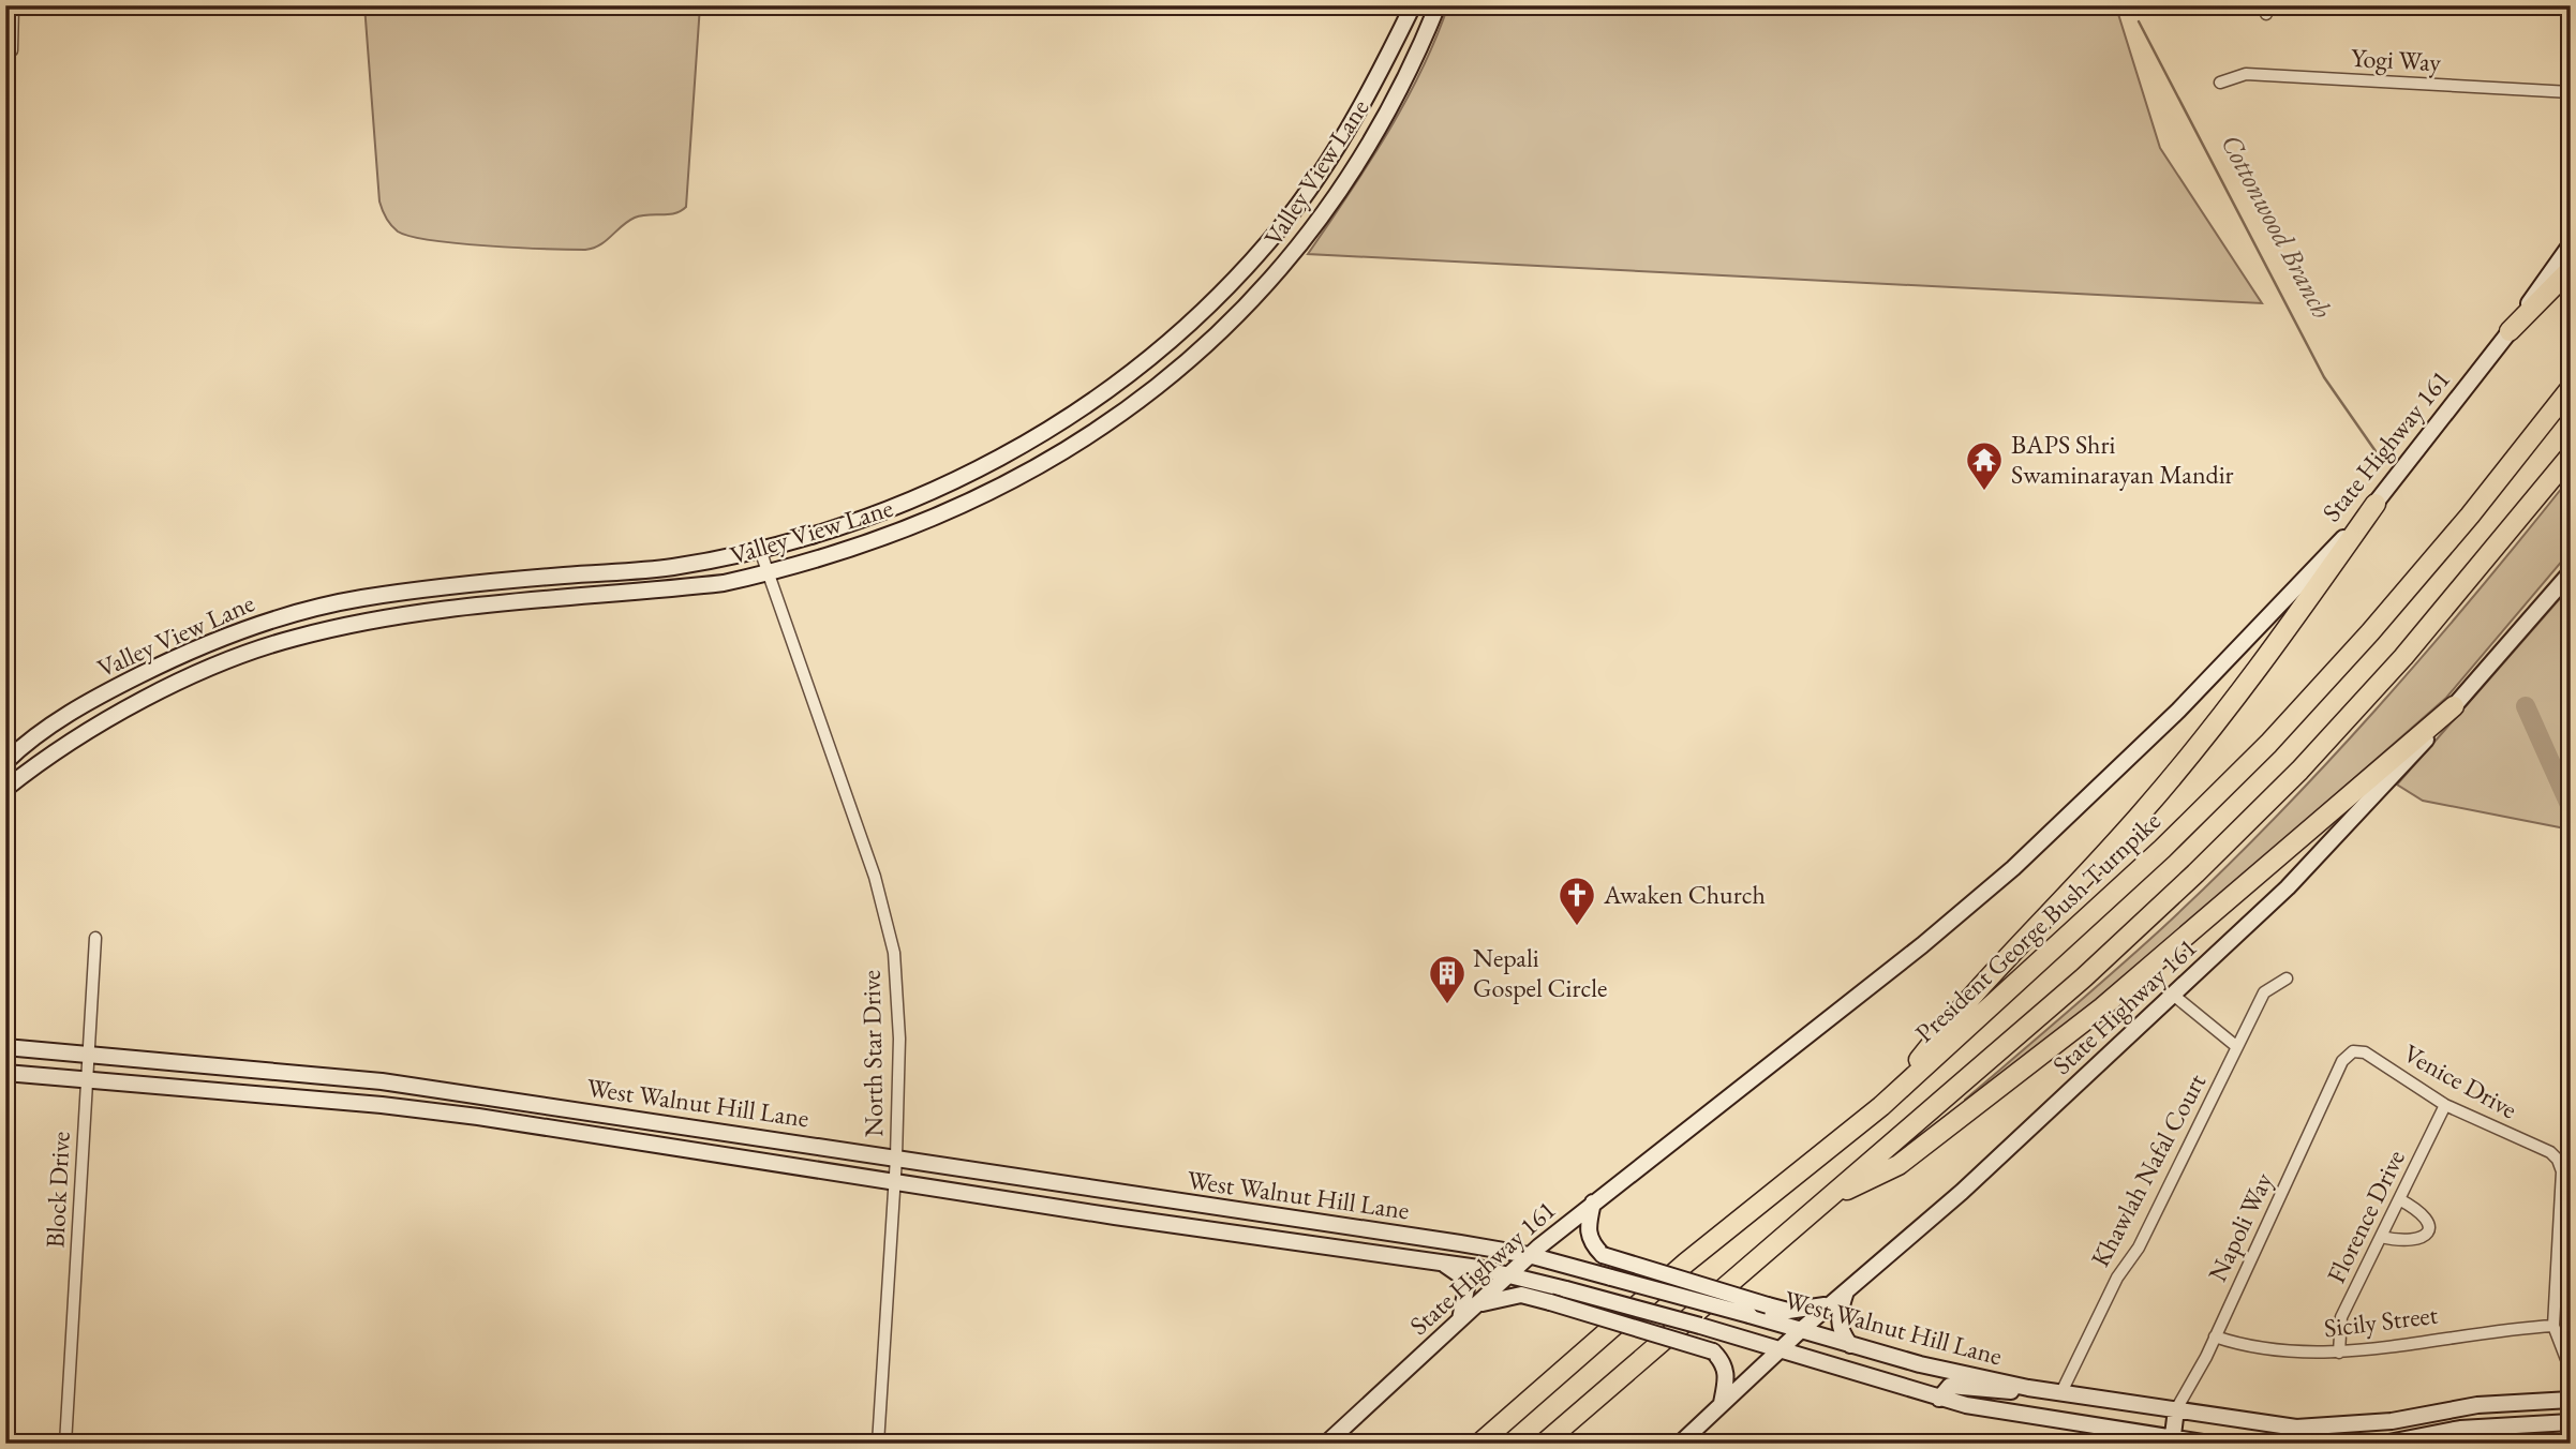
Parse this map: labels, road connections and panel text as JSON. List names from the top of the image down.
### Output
{
  "streets": {
    "highway": ["President George Bush Turnpike"],
    "main road": ["Valley View Lane", "State Highway 161", "West Walnut Hill Lane"],
    "street": [
      "Yogi Way",
      "North Star Drive",
      "Venice Drive",
      "Khawlah Nafal Court",
      "Block Drive",
      "Florence Drive",
      "Napoli Way",
      "Sicily Street"
    ]
  },
  "crossings": [
    ["Valley View Lane", "North Star Drive"],
    ["State Highway 161", "West Walnut Hill Lane"],
    ["North Star Drive", "West Walnut Hill Lane"],
    ["Venice Drive", "Florence Drive"],
    ["Venice Drive", "Napoli Way"],
    ["Venice Drive", "Sicily Street"],
    ["West Walnut Hill Lane", "Khawlah Nafal Court"],
    ["West Walnut Hill Lane", "Block Drive"],
    ["West Walnut Hill Lane", "Napoli Way"],
    ["Florence Drive", "Sicily Street"],
    ["Napoli Way", "Sicily Street"]
  ],
  "water": ["Cottonwood Branch"],
  "places": {
    "temple": ["BAPS Shri Swaminarayan Mandir"],
    "church": ["Awaken Church"],
    "building": ["Nepali Gospel Circle"]
  }
}
